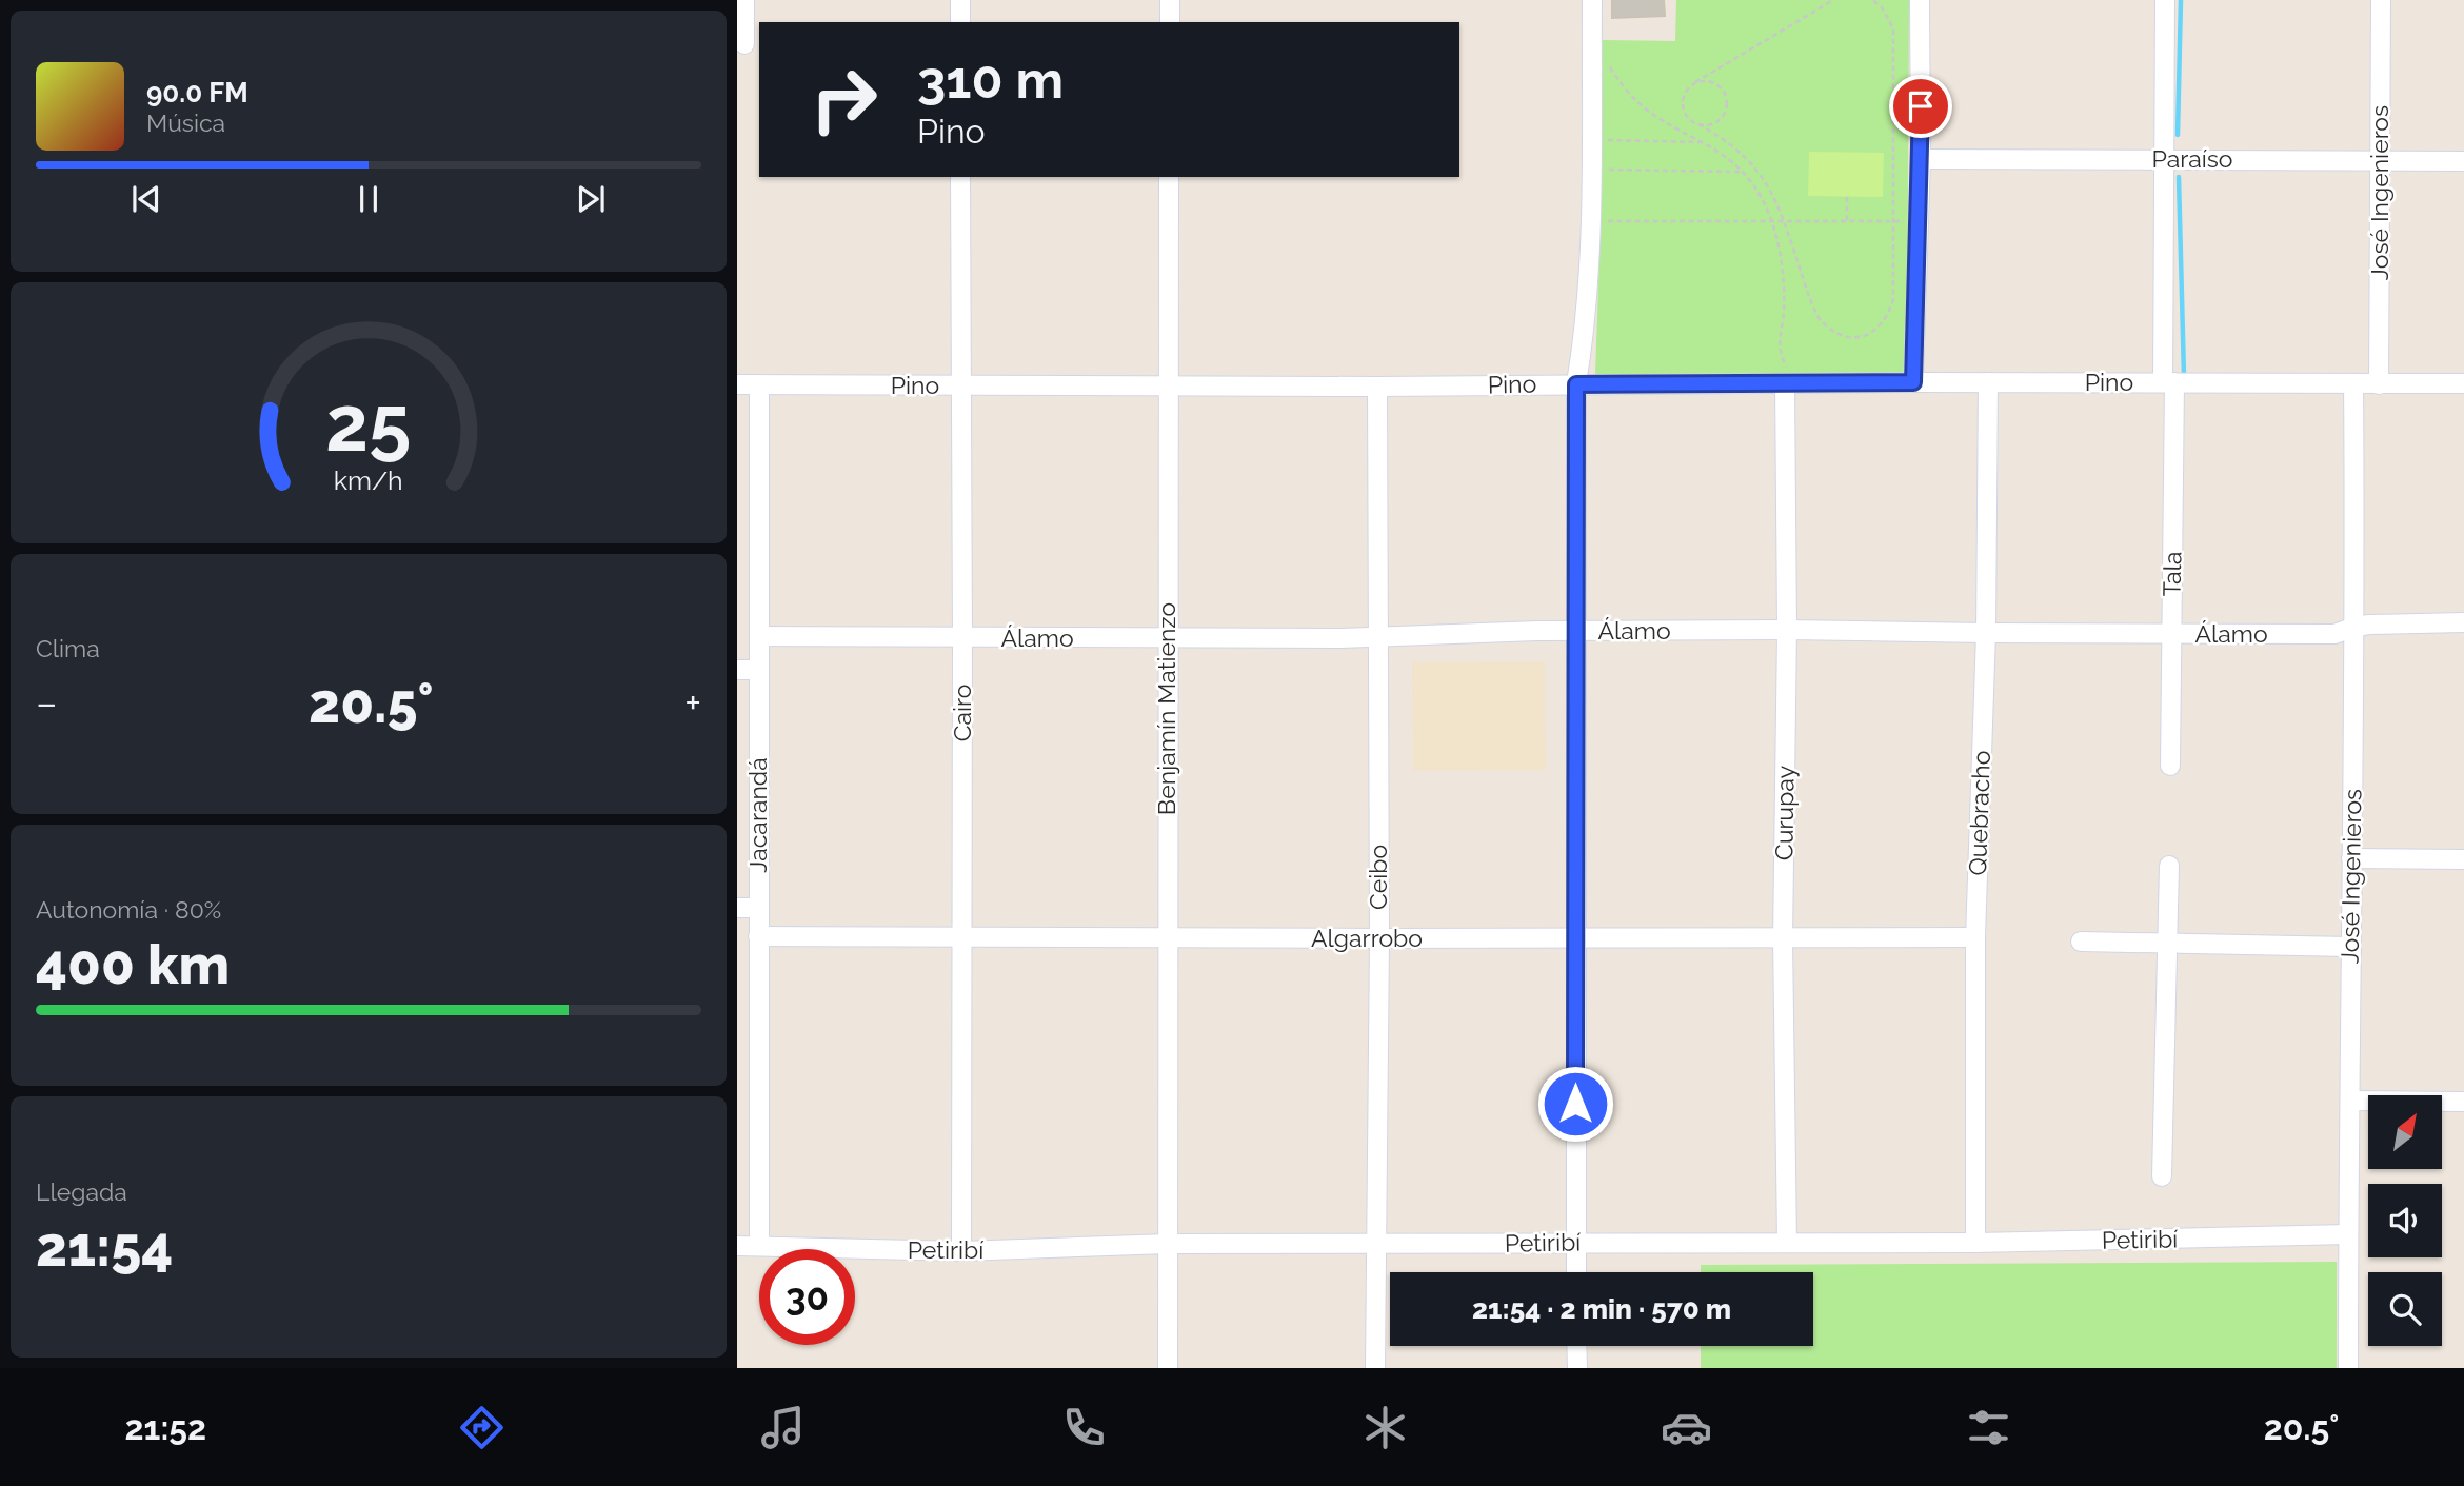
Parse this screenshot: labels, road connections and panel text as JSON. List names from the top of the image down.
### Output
{
  "streets": {
    "street": [
      "Paraíso",
      "José Ingenieros",
      "Pino",
      "Tala",
      "Álamo",
      "Benjamín Matienzo",
      "Cairo",
      "Curupay",
      "Quebracho",
      "Jacarandá",
      "Ceibo",
      "Algarrobo",
      "Petiribí"
    ]
  },
  "crossings": [
    ["Paraíso", "José Ingenieros"],
    ["Paraíso", "Tala"],
    ["José Ingenieros", "Pino"],
    ["José Ingenieros", "Álamo"],
    ["José Ingenieros", "Petiribí"],
    ["Pino", "Tala"],
    ["Pino", "Benjamín Matienzo"],
    ["Pino", "Cairo"],
    ["Pino", "Curupay"],
    ["Pino", "Quebracho"],
    ["Pino", "Jacarandá"],
    ["Pino", "Ceibo"],
    ["Tala", "Álamo"],
    ["Álamo", "Benjamín Matienzo"],
    ["Álamo", "Cairo"],
    ["Álamo", "Curupay"],
    ["Álamo", "Quebracho"],
    ["Álamo", "Jacarandá"],
    ["Álamo", "Ceibo"],
    ["Benjamín Matienzo", "Algarrobo"],
    ["Benjamín Matienzo", "Petiribí"],
    ["Cairo", "Algarrobo"],
    ["Cairo", "Petiribí"],
    ["Curupay", "Algarrobo"],
    ["Curupay", "Petiribí"],
    ["Quebracho", "Algarrobo"],
    ["Quebracho", "Petiribí"],
    ["Jacarandá", "Algarrobo"],
    ["Jacarandá", "Petiribí"],
    ["Ceibo", "Algarrobo"],
    ["Ceibo", "Petiribí"]
  ],
  "north": "top right",
  "page": {
    "turn": ["310 m", "Pino"],
    "song": ["90.0 FM", "Música"],
    "tile": [
      "Clima",
      ["Autonomía · 80%", "400 km"],
      ["Llegada", "21:54"]
    ],
    "heat": ["−", "20.5°", "+"],
    "limit": "30",
    "trip": "21:54 · 2 min · 570 m",
    "tabs": ["21:52", "20.5°"],
    "gauge": ["25", "km/h"]
  }
}
